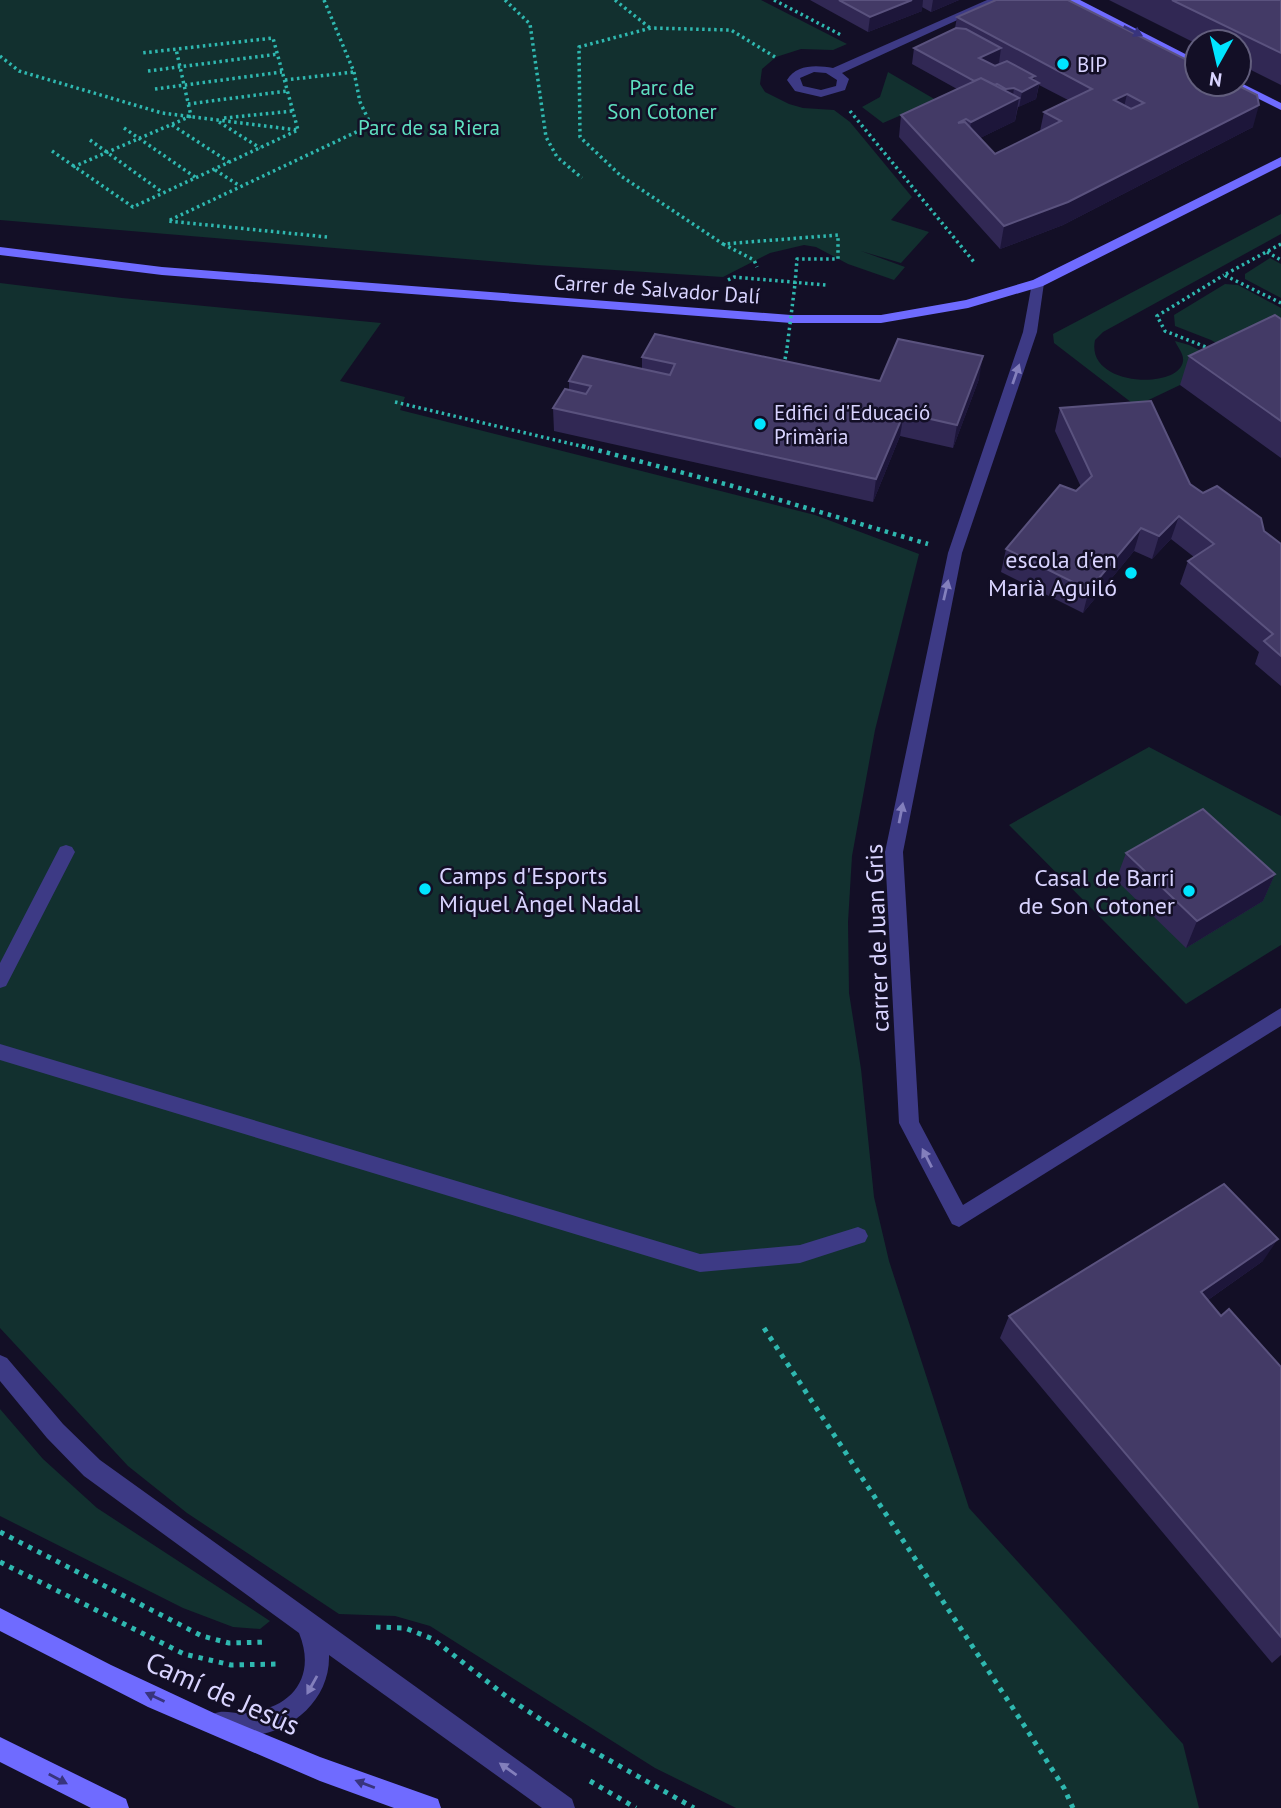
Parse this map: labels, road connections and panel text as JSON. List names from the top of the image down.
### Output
{
  "streets": {
    "street": ["Carrer de Salvador Dalí", "carrer de Juan Gris", "Camí de Jesús"]
  },
  "crossings": [
    ["Carrer de Salvador Dalí", "carrer de Juan Gris"]
  ],
  "parks": ["Parc de Son Cotoner", "Parc de sa Riera"],
  "places": [
    "BIP",
    "Edifici d'Educació Primària",
    "escola d'en Marià Aguiló",
    "Camps d'Esports Miquel Àngel Nadal",
    "Casal de Barri de Son Cotoner"
  ],
  "north": "bottom"
}
